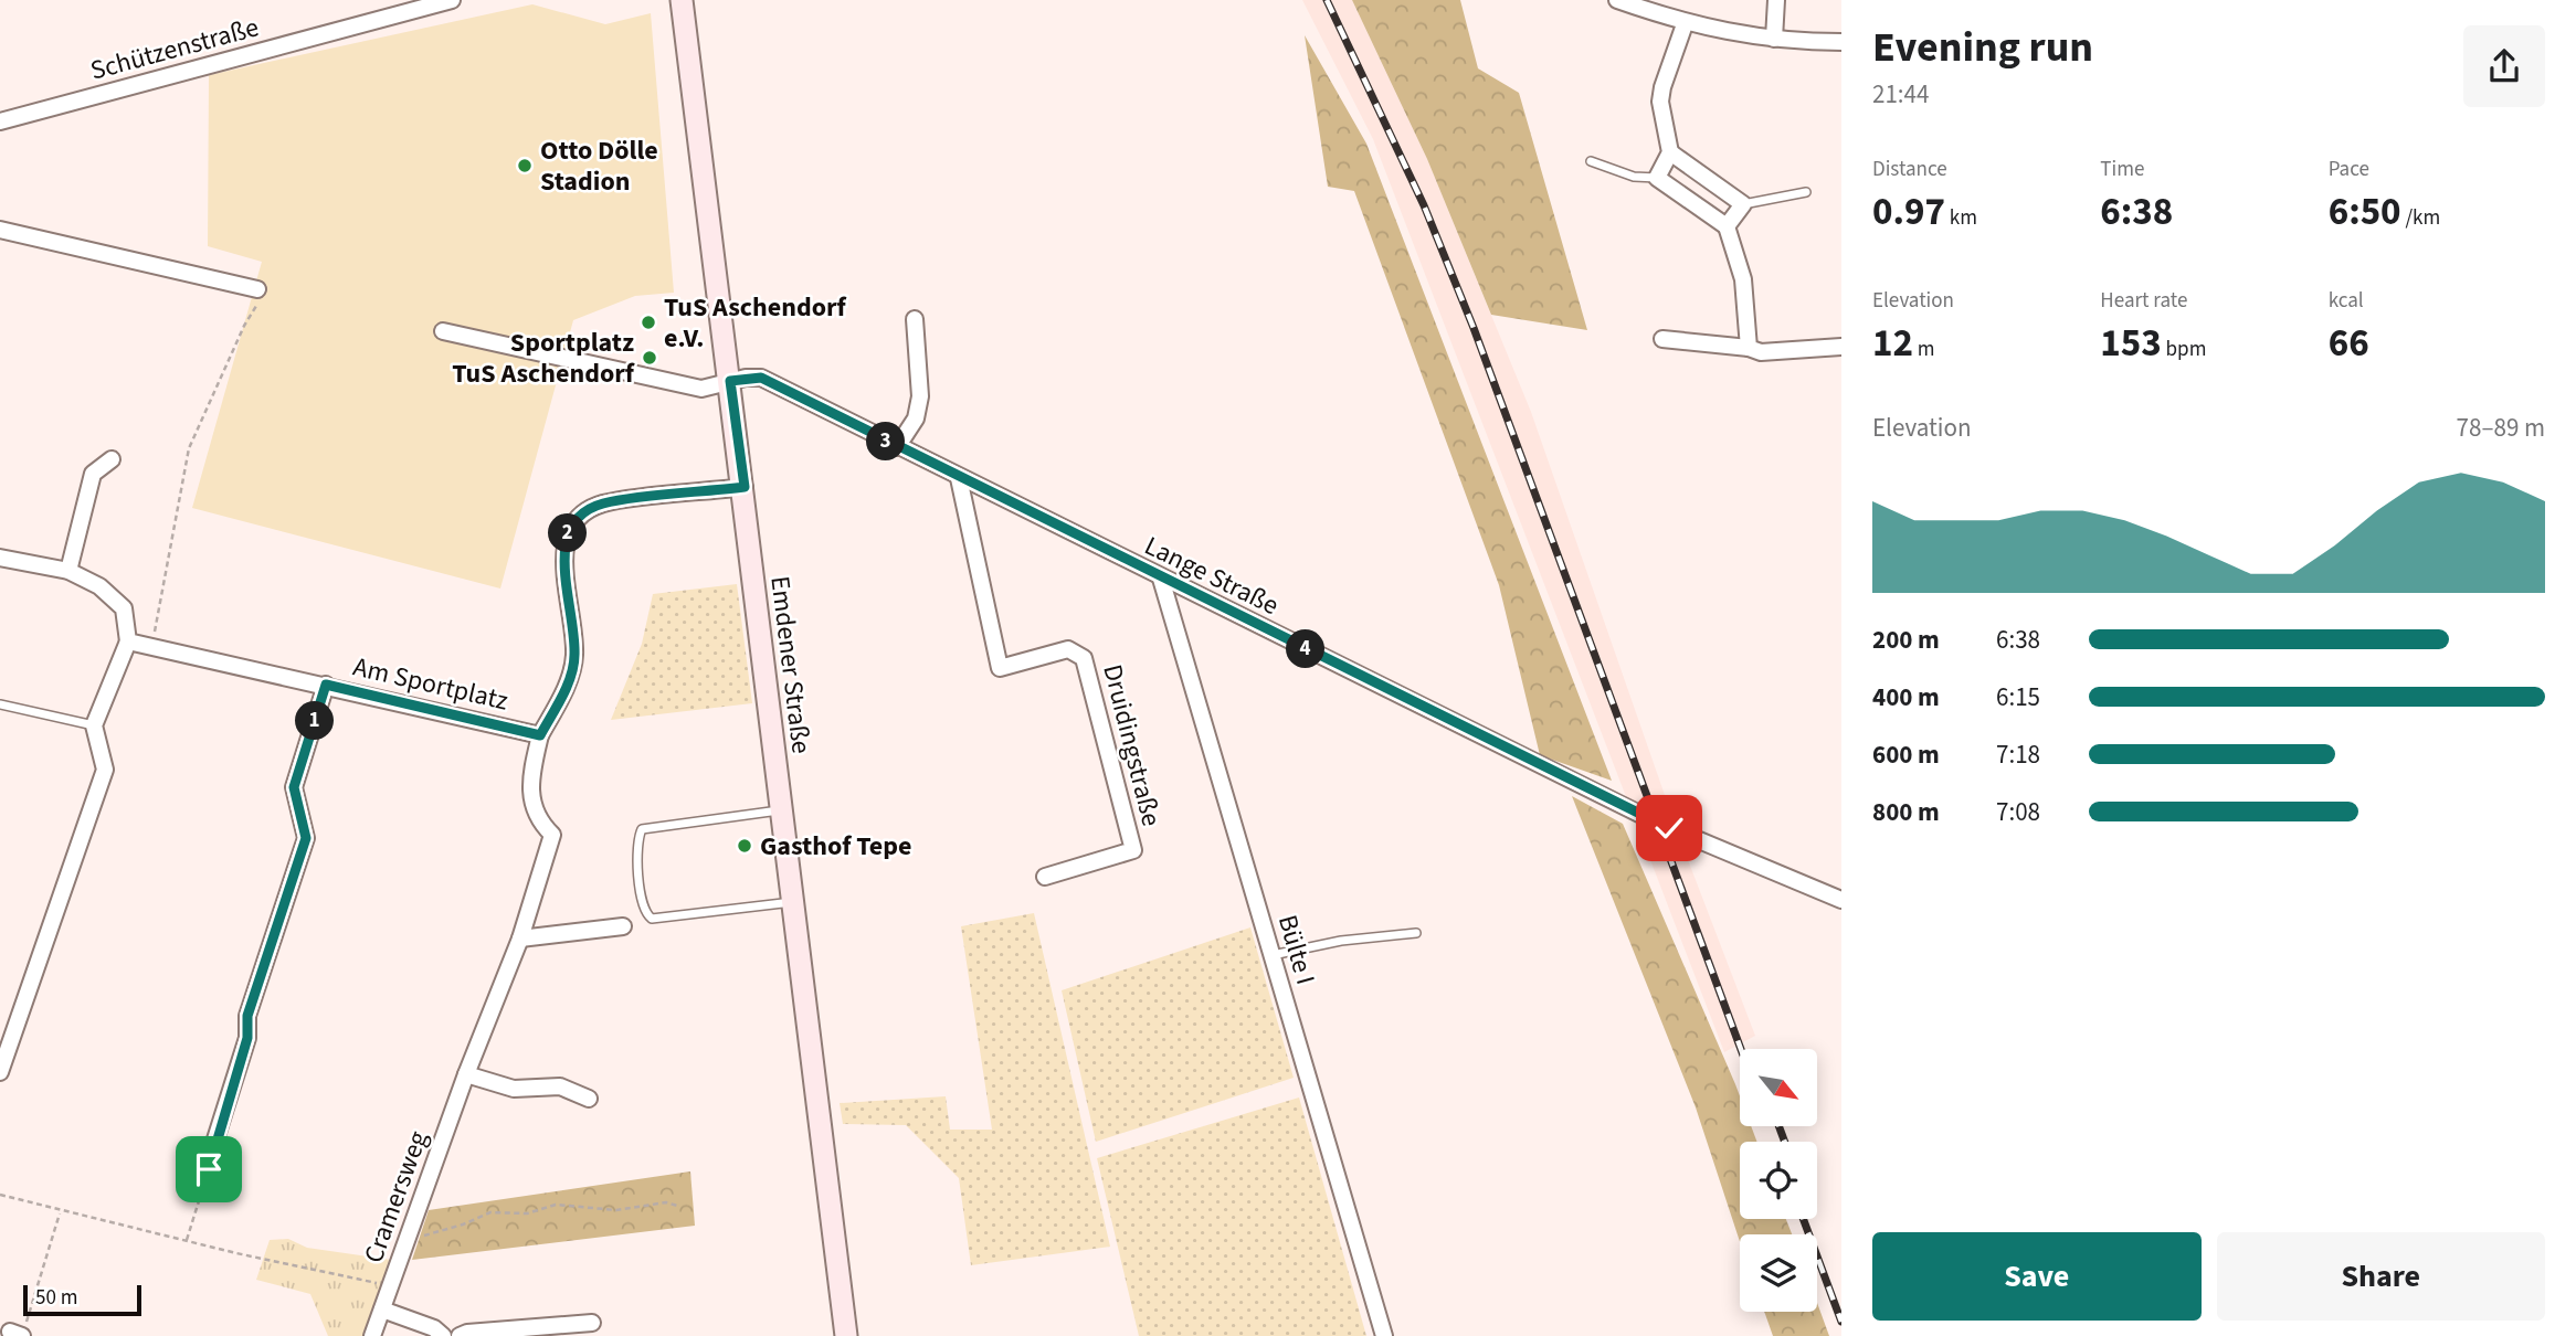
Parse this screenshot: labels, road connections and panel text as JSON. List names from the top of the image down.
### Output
{
  "streets": {
    "street": [
      "Schützenstraße",
      "Lange Straße",
      "Emdener Straße",
      "Am Sportplatz",
      "Druidingstraße",
      "Bülte I",
      "Cramersweg"
    ]
  },
  "crossings": [
    ["Lange Straße", "Emdener Straße"],
    ["Lange Straße", "Druidingstraße"],
    ["Lange Straße", "Bülte I"],
    ["Am Sportplatz", "Cramersweg"]
  ],
  "places": [
    "Otto Dölle Stadion",
    "TuS Aschendorf e.V.",
    "Sportplatz TuS Aschendorf",
    "Gasthof Tepe"
  ],
  "scale_bar": "50 m",
  "north": "bottom right",
  "page": {
    "heading": ["Evening run", "21:44"],
    "stats": [
      ["Distance", "0.97 km"],
      ["Time", "6:38"],
      ["Pace", "6:50 /km"],
      ["Elevation", "12 m"],
      ["Heart rate", "153 bpm"],
      ["kcal", "66"]
    ],
    "chart": ["Elevation", "78–89 m"],
    "pins": [
      "3",
      "2",
      "4",
      "1"
    ],
    "list": [
      {
        "name": "200 m",
        "note": "6:38"
      },
      {
        "name": "400 m",
        "note": "6:15"
      },
      {
        "name": "600 m",
        "note": "7:18"
      },
      {
        "name": "800 m",
        "note": "7:08"
      }
    ],
    "buttons": ["Save", "Share"],
    "scale": "50 m"
  }
}
